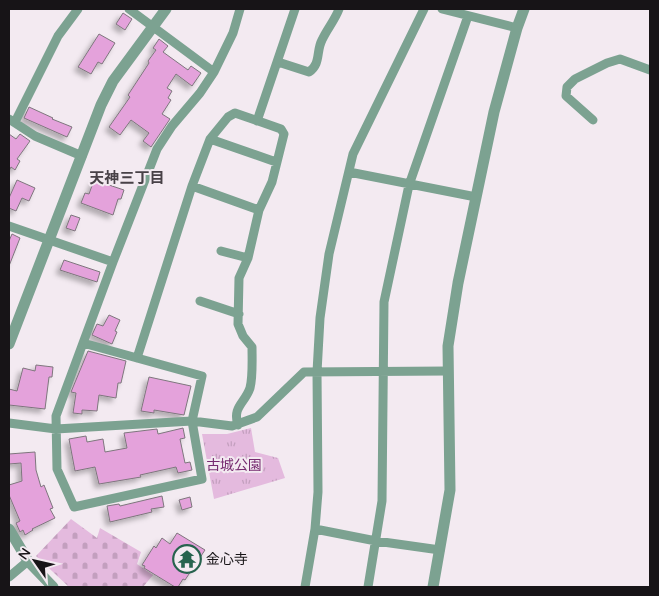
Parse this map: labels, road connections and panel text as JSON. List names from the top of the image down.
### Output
{
  "districts": ["天神三丁目"],
  "parks": ["古城公園"],
  "places": {
    "temple": ["金心寺"]
  },
  "north": "top left"
}
